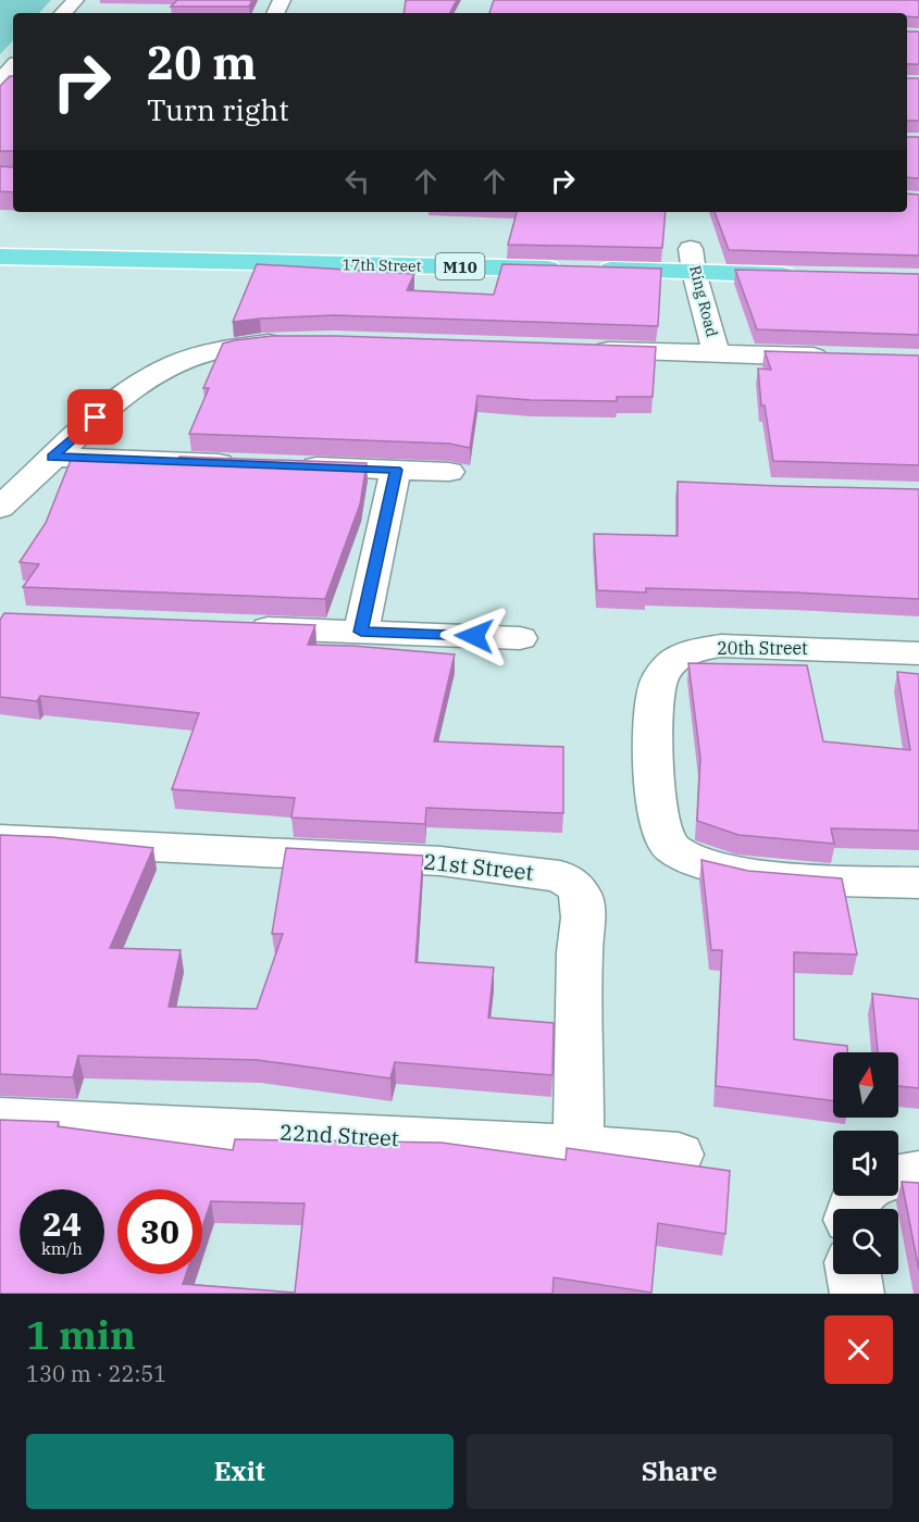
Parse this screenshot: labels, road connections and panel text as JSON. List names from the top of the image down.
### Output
{
  "streets": {
    "main road": ["17th Street", "M10"],
    "street": [
      "Ring Road",
      "20th Street",
      "21st Street",
      "22nd Street"
    ]
  },
  "crossings": [
    ["21st Street", "22nd Street"]
  ],
  "north": "top",
  "page": {
    "turn": ["20 m", "Turn right"],
    "speed": "24 km/h",
    "limit": "30",
    "heading": ["1 min", "130 m · 22:51"],
    "buttons": ["Exit", "Share"]
  }
}
